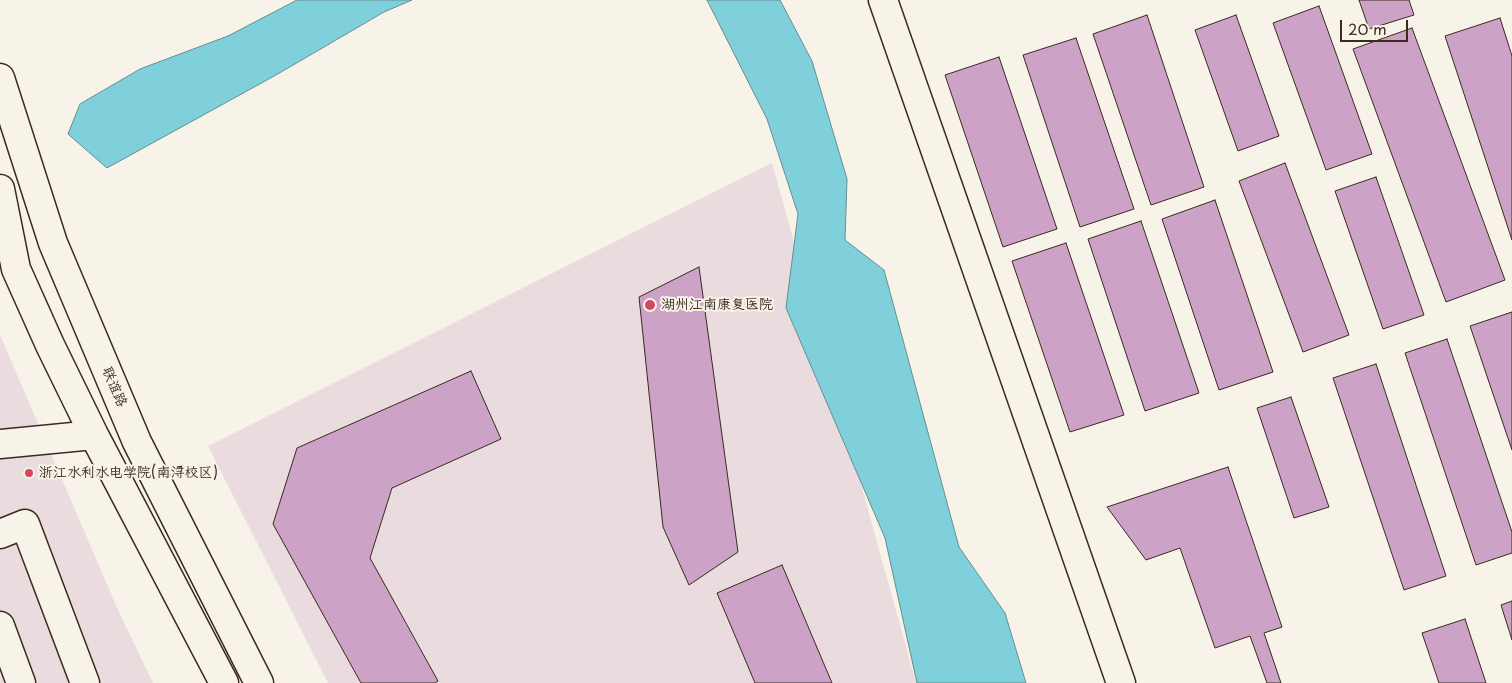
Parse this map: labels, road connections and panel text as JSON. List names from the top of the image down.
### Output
{
  "streets": {
    "street": ["联谊路"]
  },
  "places": ["湖州江南康复医院", "浙江水利水电学院(南浔校区)"],
  "scale_bar": "20 m"
}
